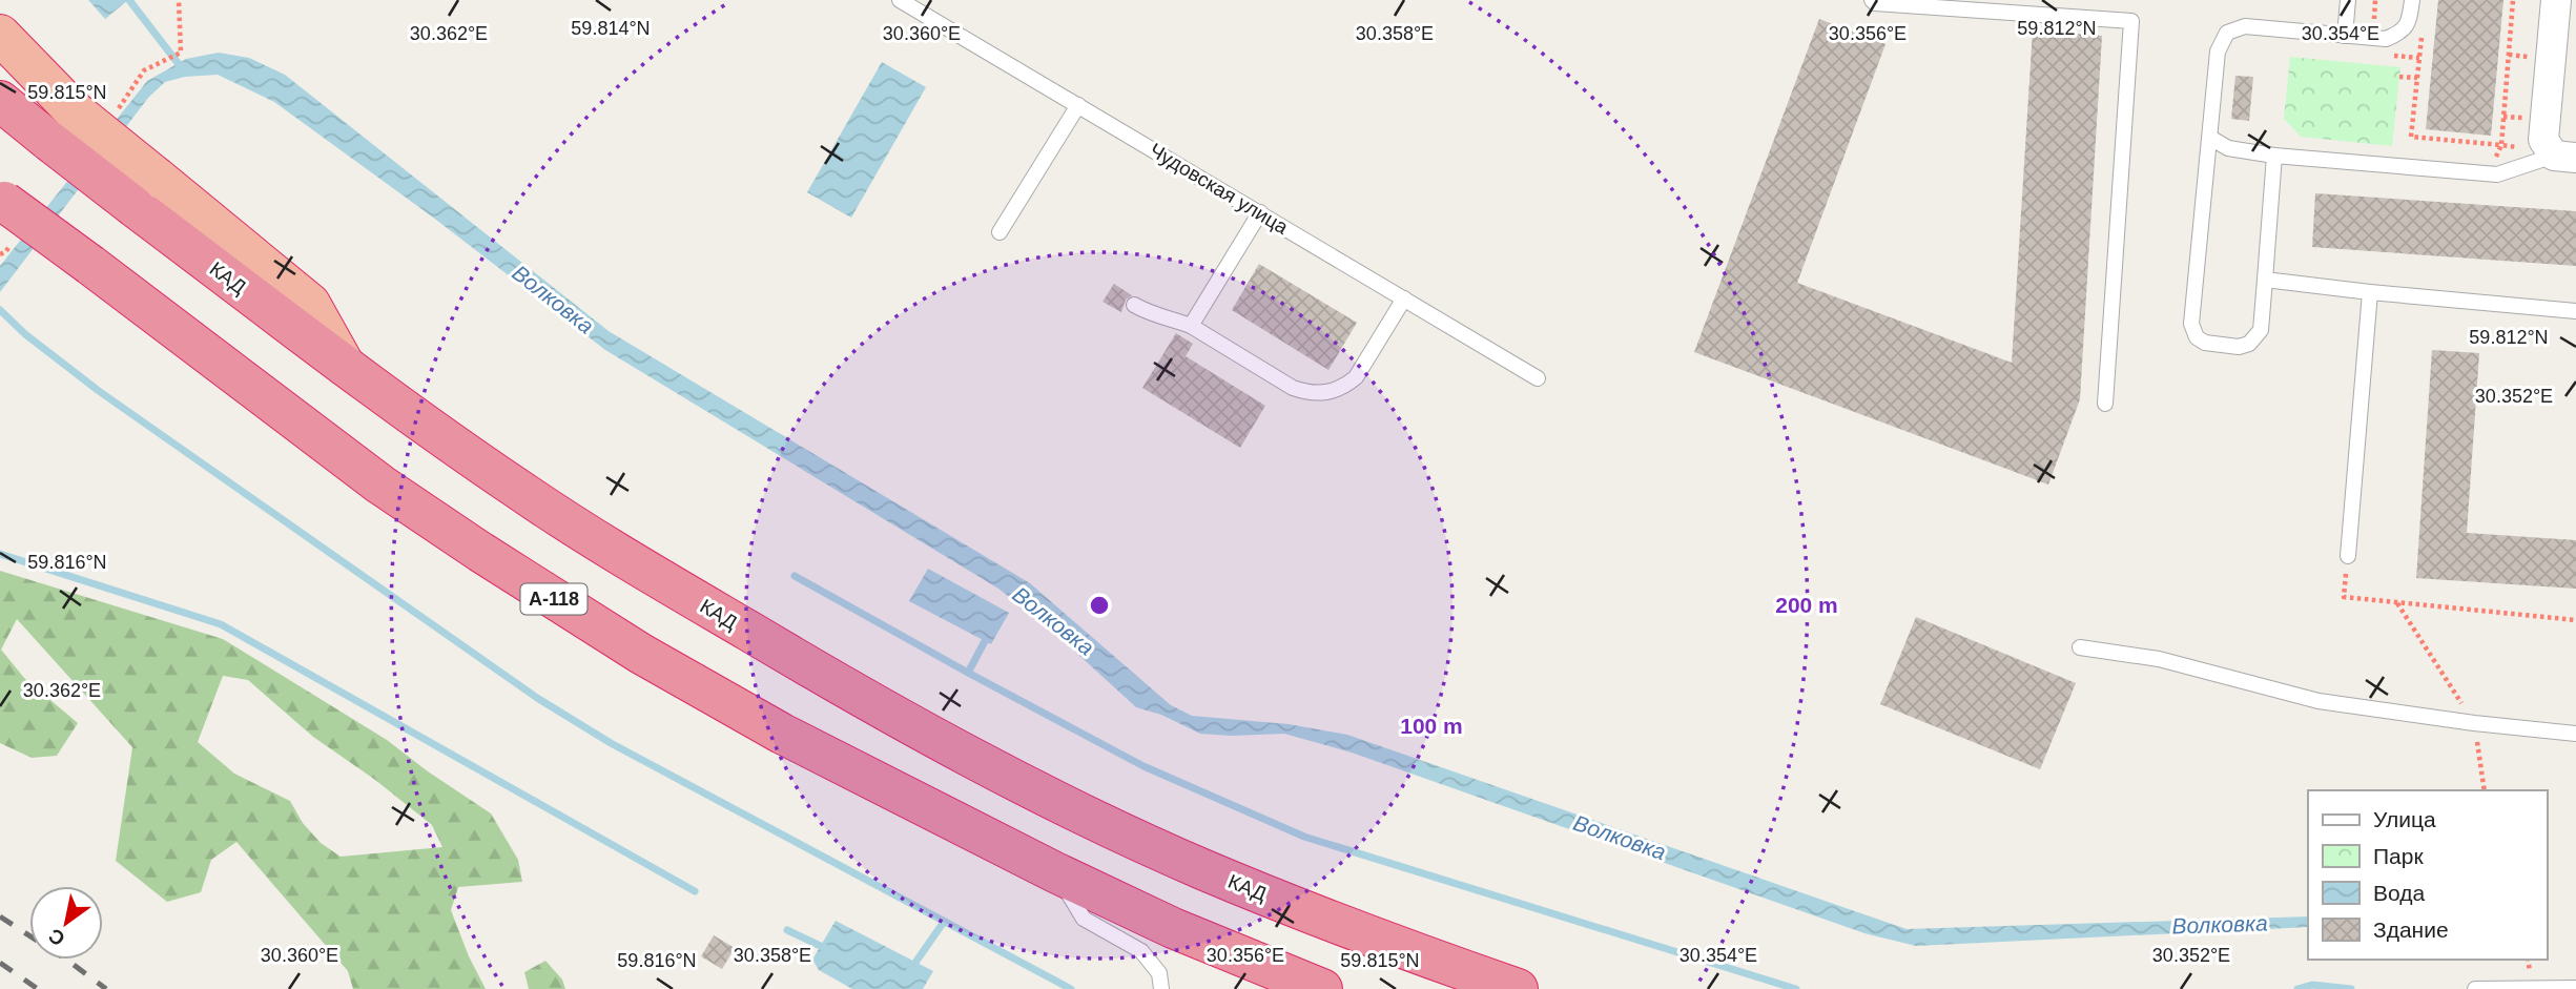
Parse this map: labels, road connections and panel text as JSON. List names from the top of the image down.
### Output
{
  "streets": {
    "highway": ["КАД", "А-118"],
    "lane": ["Чудовская улица"]
  },
  "water": ["Волковка"],
  "legend": [
    "Улица",
    "Парк",
    "Вода",
    "Здание"
  ],
  "north": "bottom left",
  "coordinates": [
    "59.814°N",
    "59.812°N",
    "30.362°E",
    "30.360°E",
    "30.354°E",
    "30.358°E",
    "30.356°E",
    "59.815°N",
    "30.352°E",
    "59.816°N"
  ],
  "rings": ["200 m", "100 m"]
}
